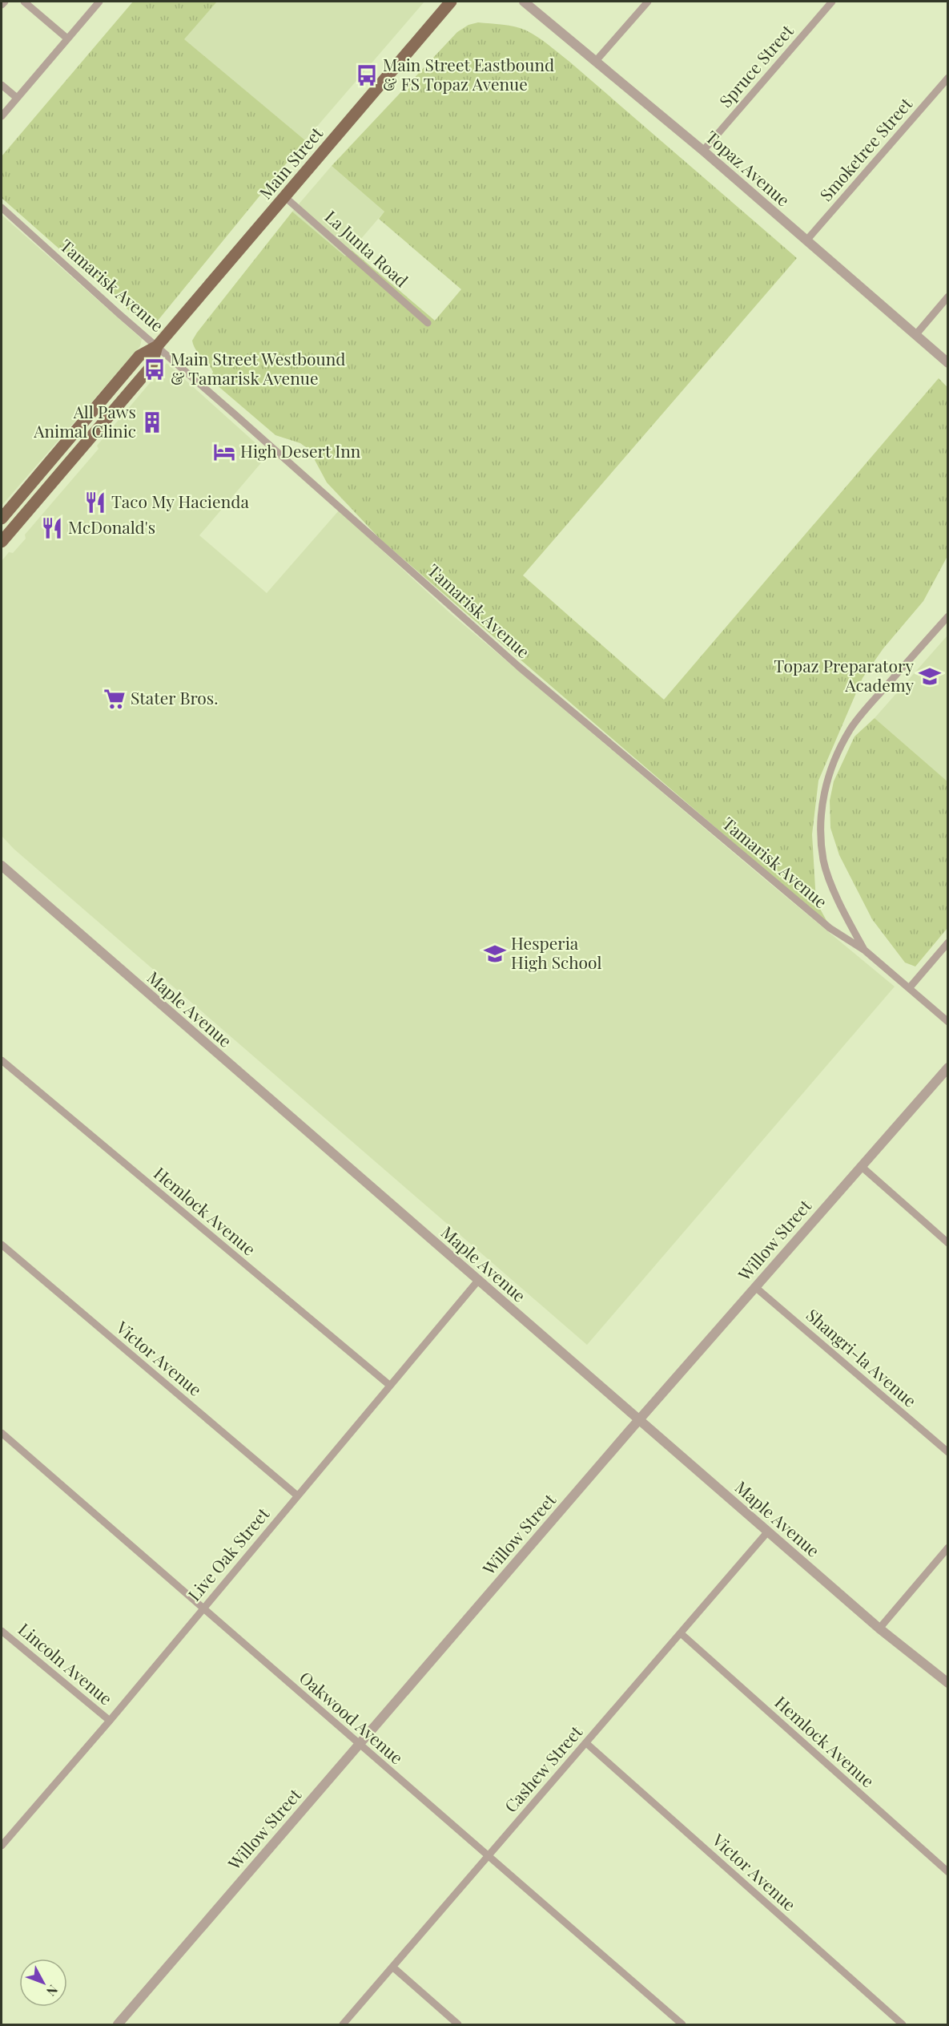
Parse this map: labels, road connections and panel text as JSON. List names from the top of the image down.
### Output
{
  "streets": {
    "main road": ["Main Street"],
    "street": [
      "Spruce Street",
      "Smoketree Street",
      "Topaz Avenue",
      "La Junta Road",
      "Tamarisk Avenue",
      "Maple Avenue",
      "Hemlock Avenue",
      "Willow Street",
      "Shangri-la Avenue",
      "Victor Avenue",
      "Live Oak Street",
      "Lincoln Avenue",
      "Oakwood Avenue",
      "Cashew Street"
    ]
  },
  "crossings": [
    ["Spruce Street", "Topaz Avenue"],
    ["Smoketree Street", "Topaz Avenue"],
    ["Main Street", "La Junta Road"],
    ["Main Street", "Tamarisk Avenue"],
    ["Maple Avenue", "Willow Street"],
    ["Maple Avenue", "Live Oak Street"],
    ["Maple Avenue", "Cashew Street"],
    ["Hemlock Avenue", "Live Oak Street"],
    ["Hemlock Avenue", "Cashew Street"],
    ["Willow Street", "Shangri-la Avenue"],
    ["Willow Street", "Oakwood Avenue"],
    ["Victor Avenue", "Live Oak Street"],
    ["Victor Avenue", "Cashew Street"],
    ["Live Oak Street", "Lincoln Avenue"],
    ["Live Oak Street", "Oakwood Avenue"],
    ["Oakwood Avenue", "Cashew Street"]
  ],
  "places": {
    "bus stop": ["Main Street Eastbound & FS Topaz Avenue", "Main Street Westbound & Tamarisk Avenue"],
    "building": ["All Paws Animal Clinic"],
    "hotel": ["High Desert Inn"],
    "restaurant": ["Taco My Hacienda", "McDonald's"],
    "school or university": ["Topaz Preparatory Academy", "Hesperia High School"],
    "supermarket": ["Stater Bros."]
  },
  "north": "bottom right"
}
